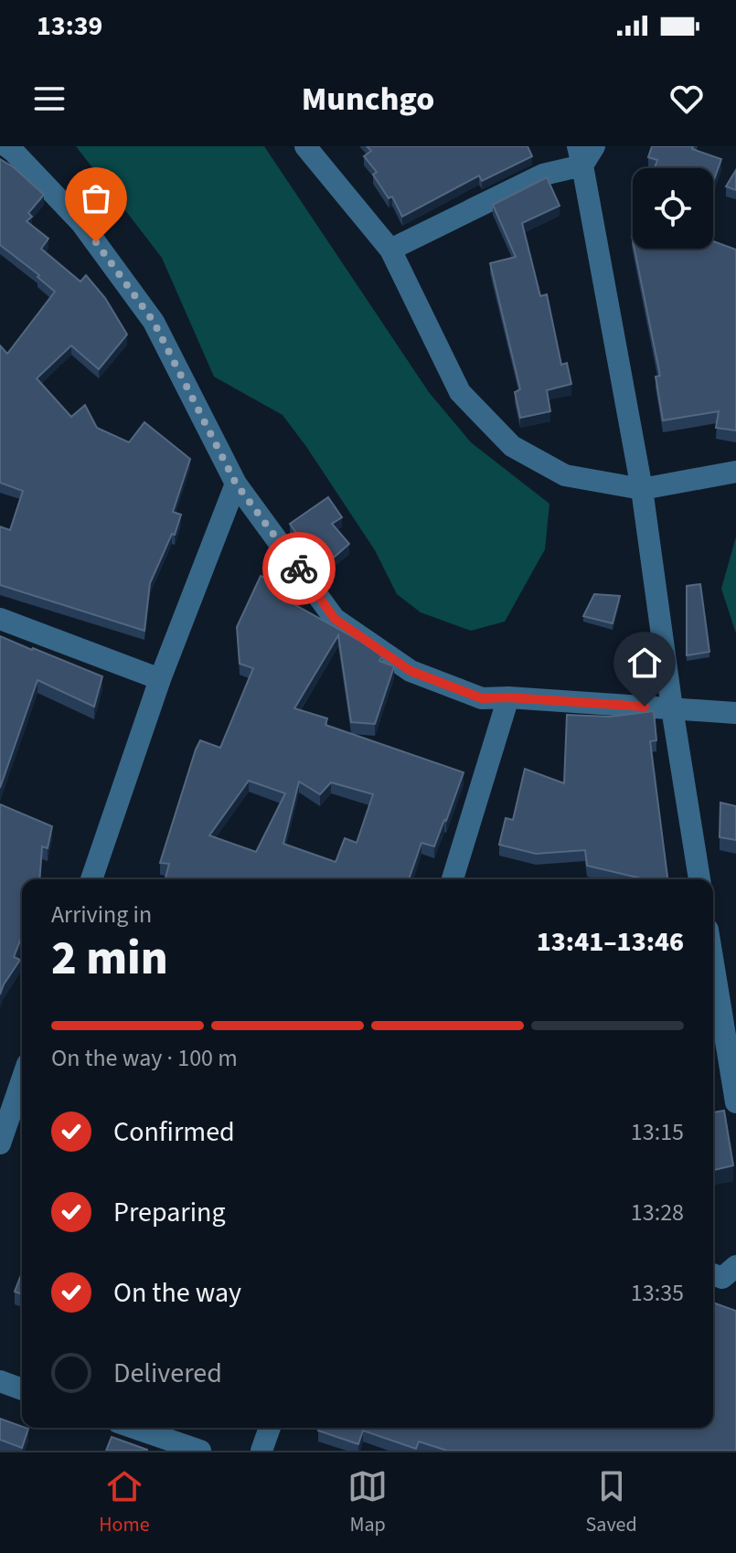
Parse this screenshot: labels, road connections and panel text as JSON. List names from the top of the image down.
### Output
{
  "page": {
    "status": "13:39",
    "header": "Munchgo",
    "heading": ["2 min", "Arriving in", "13:41–13:46"],
    "bar": "On the way · 100 m",
    "list": [
      ["Confirmed", "13:15"],
      ["Preparing", "13:28"],
      ["On the way", "13:35"],
      "Delivered"
    ],
    "tabs": ["Home", "Map", "Saved"]
  }
}
